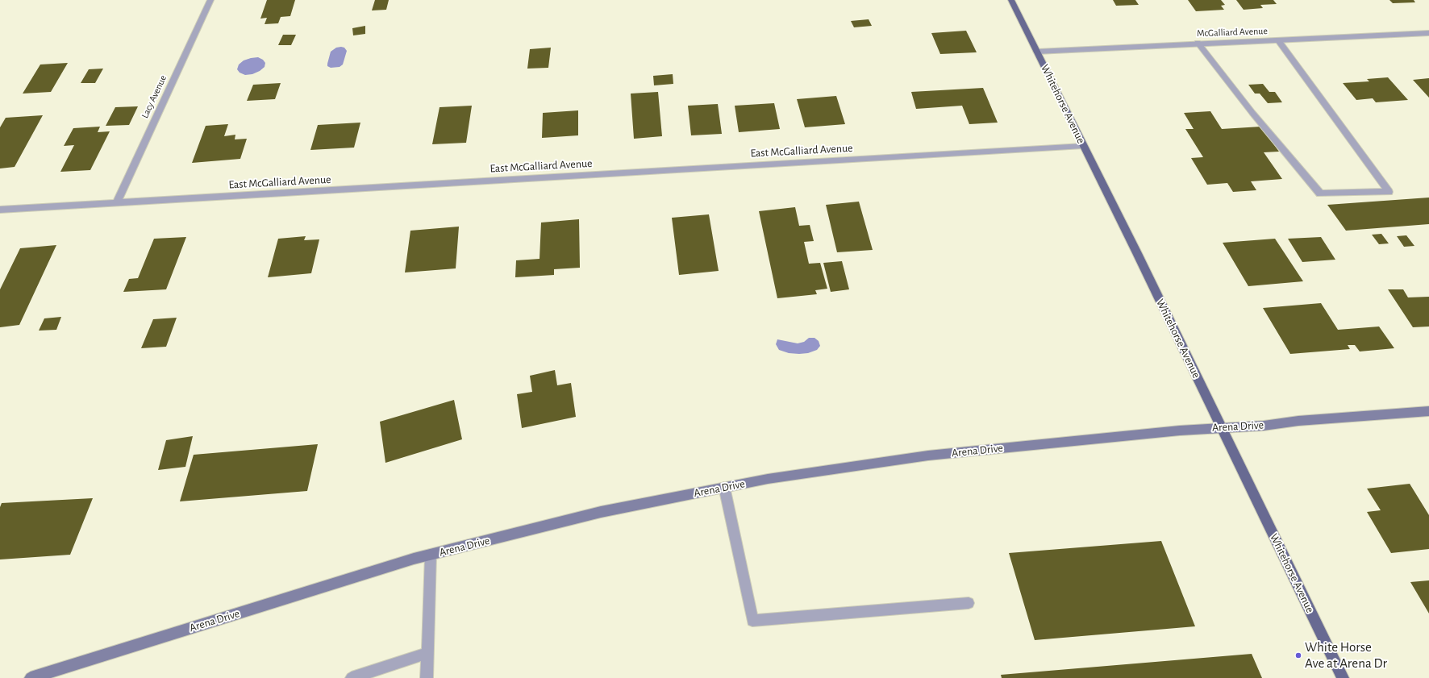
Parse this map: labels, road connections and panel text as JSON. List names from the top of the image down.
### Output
{
  "streets": {
    "main road": ["Whitehorse Avenue", "Arena Drive"],
    "street": ["McGalliard Avenue", "Lacy Avenue", "East McGalliard Avenue"]
  },
  "crossings": [
    ["McGalliard Avenue", "Whitehorse Avenue"],
    ["Lacy Avenue", "East McGalliard Avenue"],
    ["Whitehorse Avenue", "East McGalliard Avenue"],
    ["Whitehorse Avenue", "Arena Drive"]
  ],
  "places": ["White Horse Ave at Arena Dr"]
}
